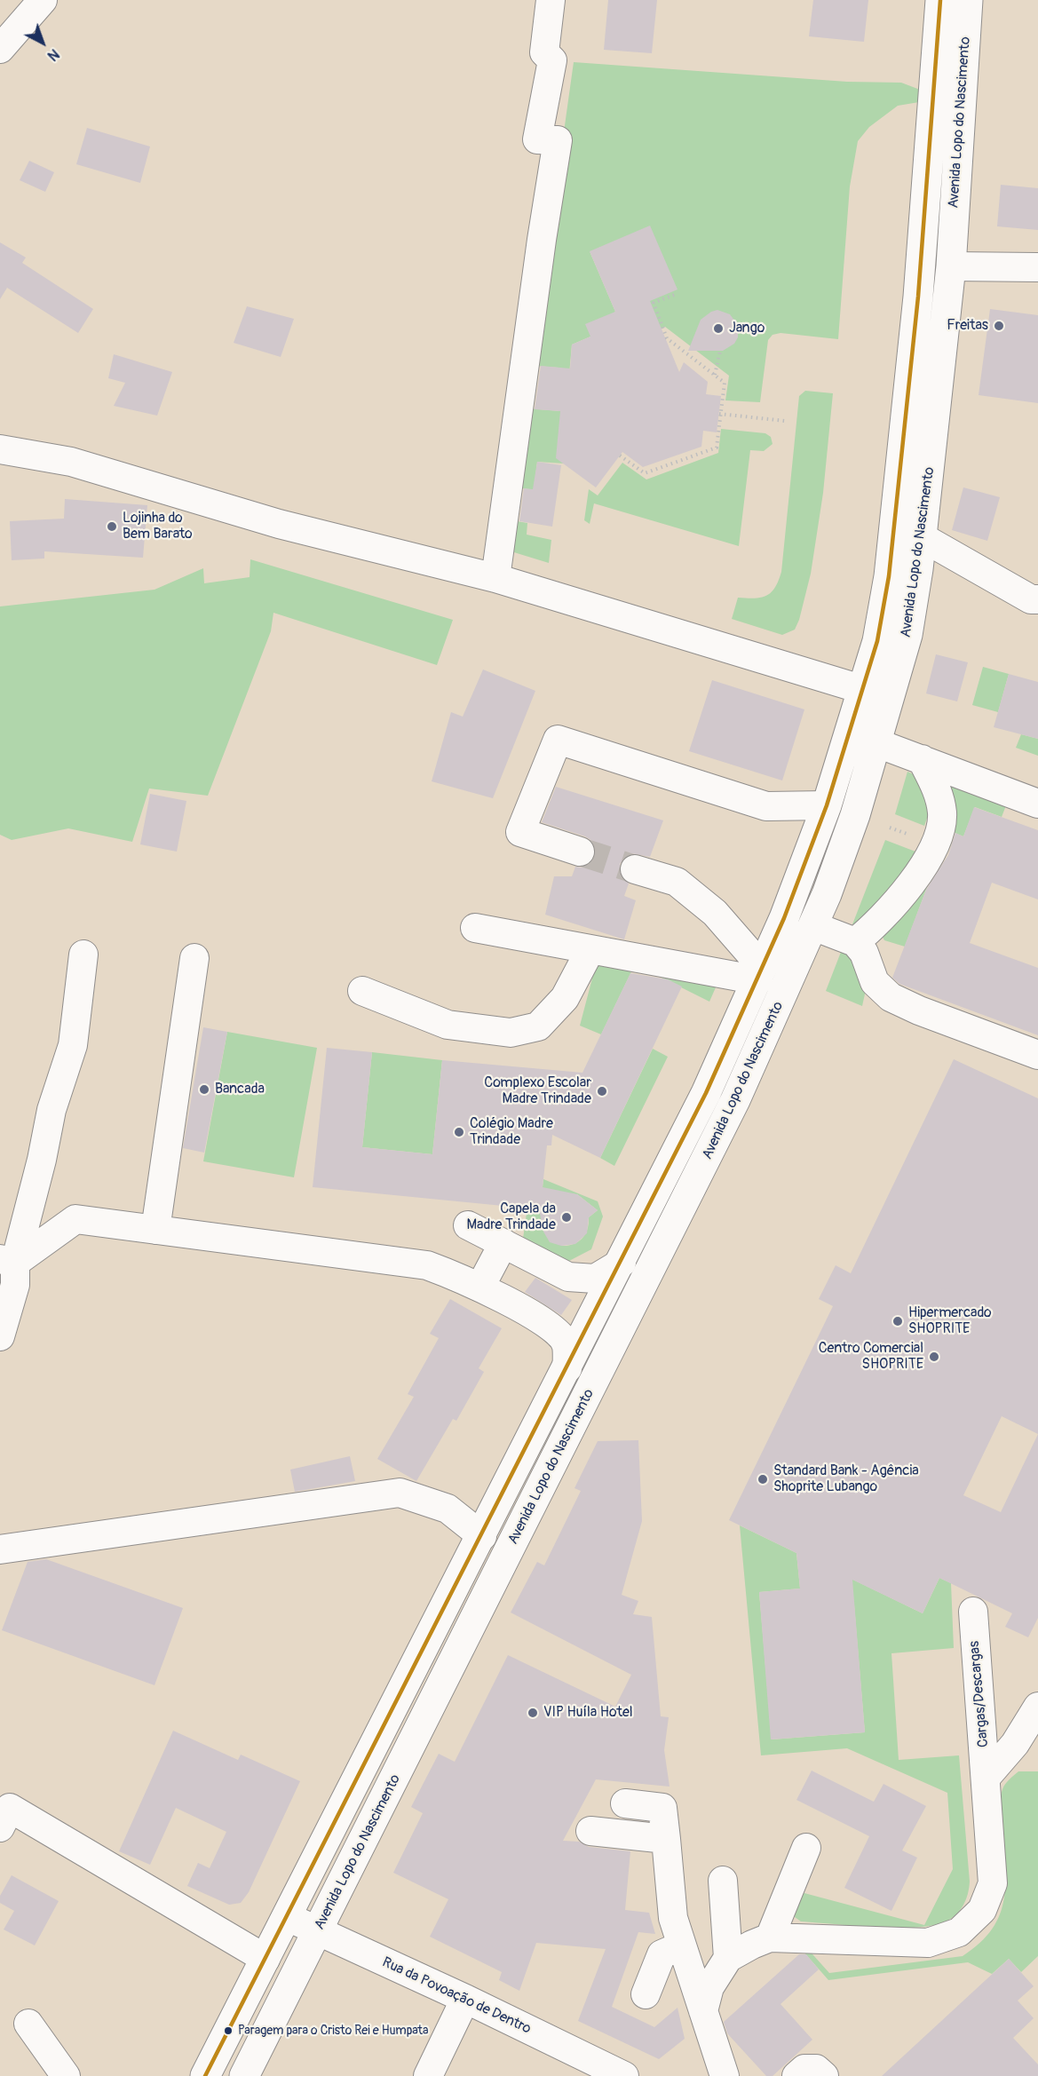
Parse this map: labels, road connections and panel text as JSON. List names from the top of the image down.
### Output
{
  "streets": {
    "main road": ["Avenida Lopo do Nascimento"],
    "street": ["Cargas/Descargas", "Rua da Povoação de Dentro"]
  },
  "crossings": [
    ["Avenida Lopo do Nascimento", "Rua da Povoação de Dentro"]
  ],
  "places": [
    "Freitas",
    "Jango",
    "Lojinha do Bem Barato",
    "Bancada",
    "Complexo Escolar Madre Trindade",
    "Colégio Madre Trindade",
    "Capela da Madre Trindade",
    "Hipermercado SHOPRITE",
    "Centro Comercial SHOPRITE",
    "Standard Bank - Agência Shoprite Lubango",
    "VIP Huíla Hotel",
    "Paragem para o Cristo Rei e Humpata"
  ],
  "north": "bottom right"
}
